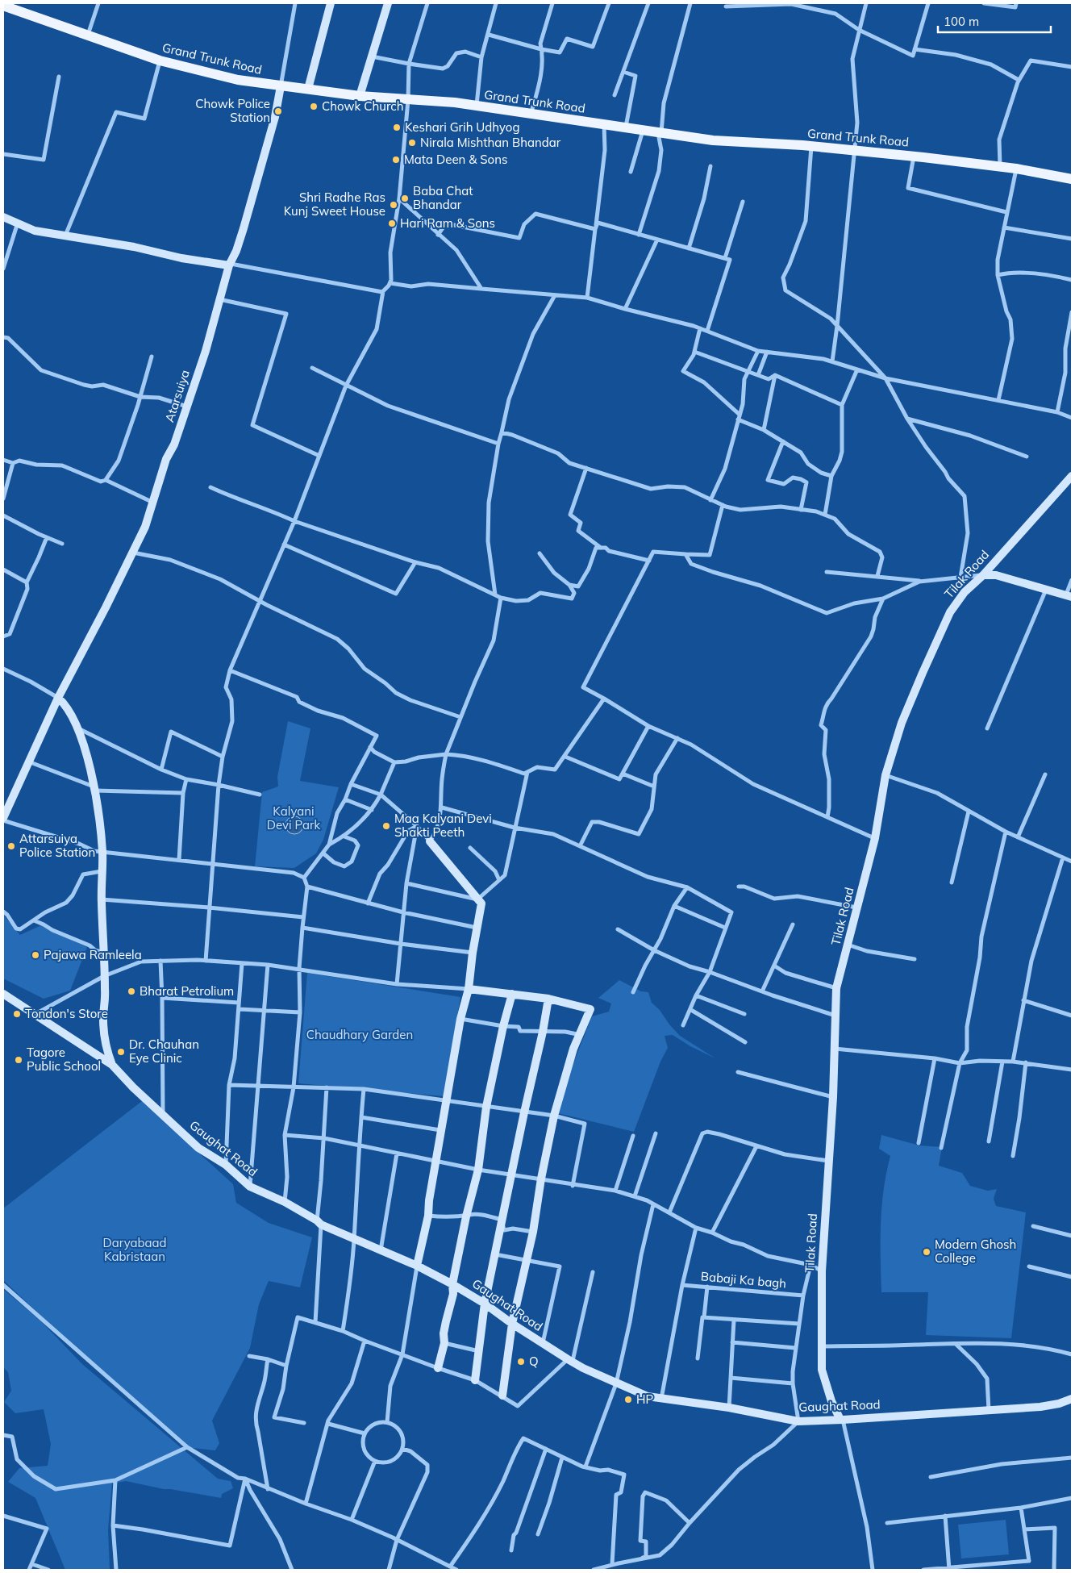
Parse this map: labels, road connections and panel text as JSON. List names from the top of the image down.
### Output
{
  "streets": {
    "main road": ["Grand Trunk Road"],
    "street": [
      "Atarsuiya",
      "Tilak Road",
      "Gaughat Road",
      "Babaji Ka bagh"
    ]
  },
  "crossings": [
    ["Grand Trunk Road", "Atarsuiya"],
    ["Tilak Road", "Gaughat Road"]
  ],
  "parks": ["Kalyani Devi Park", "Chaudhary Garden", "Daryabaad Kabristaan"],
  "places": [
    "Chowk Church",
    "Chowk Police Station",
    "Keshari Grih Udhyog",
    "Nirala Mishthan Bhandar",
    "Mata Deen & Sons",
    "Baba Chat Bhandar",
    "Shri Radhe Ras Kunj Sweet House",
    "Hari Ram & Sons",
    "Maa Kalyani Devi Shakti Peeth",
    "Attarsuiya Police Station",
    "Pajawa Ramleela",
    "Bharat Petrolium",
    "Tondon's Store",
    "Dr. Chauhan Eye Clinic",
    "Tagore Public School",
    "Modern Ghosh College",
    "Q",
    "HP"
  ],
  "scale_bar": "100 m"
}
